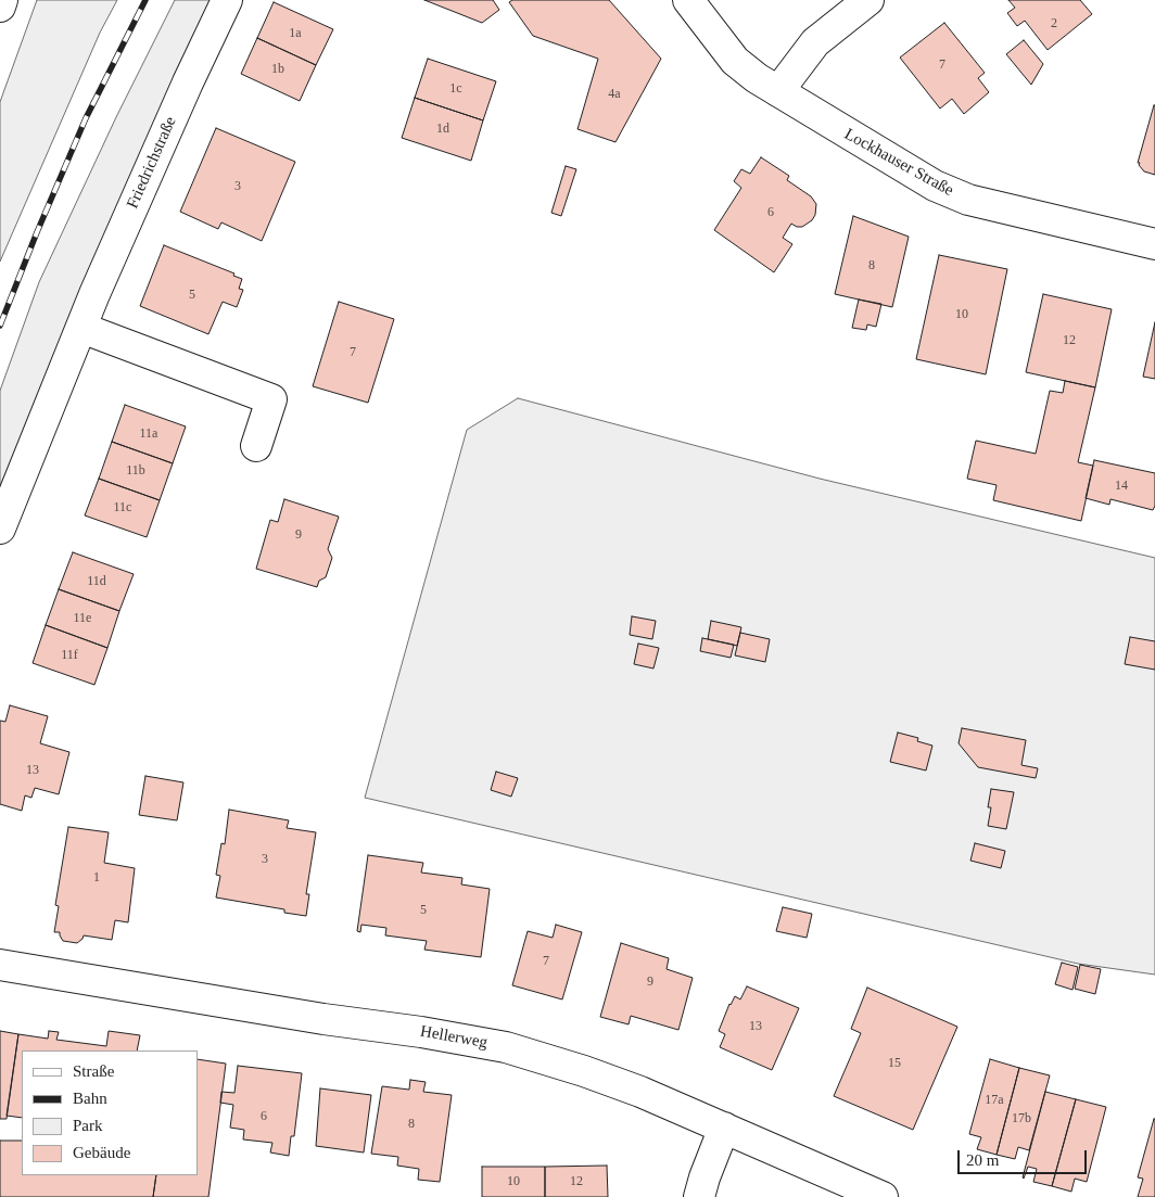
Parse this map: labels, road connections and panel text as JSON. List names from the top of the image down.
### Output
{
  "streets": {
    "street": ["Friedrichstraße", "Lockhauser Straße", "Hellerweg"]
  },
  "house_numbers": [
    "2",
    "1a",
    "7",
    "1b",
    "1c",
    "4a",
    "1d",
    "3",
    "6",
    "8",
    "5",
    "10",
    "12",
    "7",
    "11a",
    "11b",
    "14",
    "11c",
    "9",
    "11d",
    "11e",
    "11f",
    "13",
    "3",
    "1",
    "5",
    "7",
    "9",
    "13",
    "15",
    "17a",
    "6",
    "17b",
    "8",
    "10",
    "12"
  ],
  "legend": [
    "Straße",
    "Bahn",
    "Park",
    "Gebäude"
  ],
  "scale_bar": "20 m"
}
